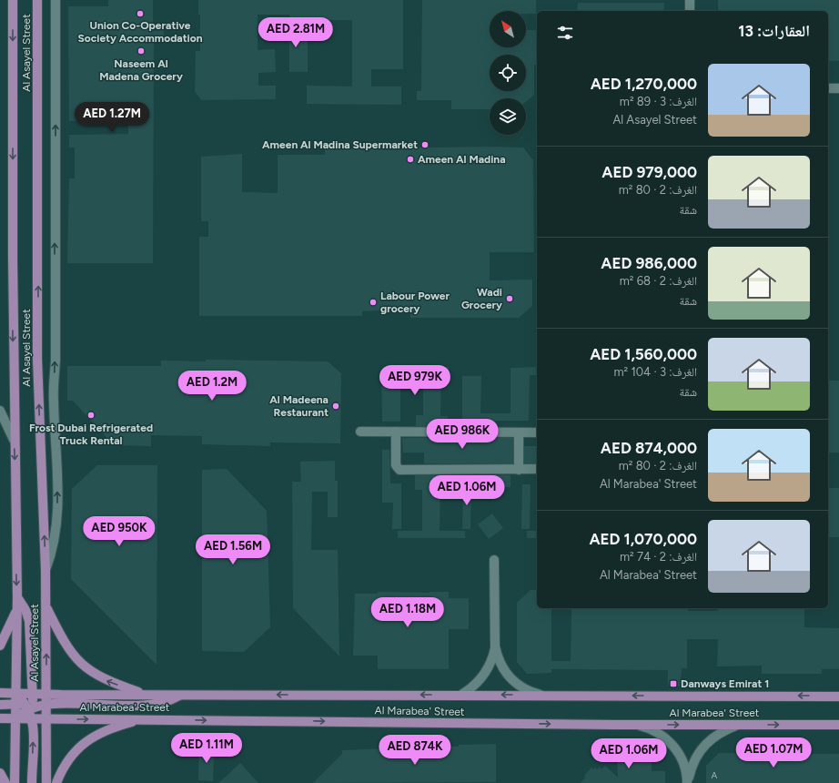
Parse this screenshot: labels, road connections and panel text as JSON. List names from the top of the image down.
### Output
{
  "streets": {
    "main road": ["Al Asayel Street", "Al Marabea' Street"]
  },
  "crossings": [
    ["Al Asayel Street", "Al Marabea' Street"]
  ],
  "places": {
    "other": [
      "Union Co-Operative Society Accommodation",
      "Naseem Al Madena Grocery",
      "Ameen Al Madina Supermarket",
      "Ameen Al Madina",
      "Wadi Grocery",
      "Labour Power grocery",
      "Al Madeena Restaurant",
      "Frost Dubai Refrigerated Truck Rental"
    ],
    "transit": ["Danways Emirat 1"]
  },
  "house_numbers": ["A"],
  "north": "top left",
  "page": {
    "heading": "العقارات: 13",
    "price": [
      "AED 2.81M",
      "AED 1.27M",
      "AED 979K",
      "AED 1.2M",
      "AED 986K",
      "AED 1.06M",
      "AED 950K",
      "AED 1.56M",
      "AED 1.18M",
      "AED 1.11M",
      "AED 874K",
      "AED 1.07M",
      "AED 1.06M"
    ],
    "list": [
      {
        "name": "AED 1,270,000",
        "note": "الغرف: 3 · 89 m² · Al Asayel Street"
      },
      {
        "name": "AED 979,000",
        "note": "الغرف: 2 · 80 m² · شقة"
      },
      {
        "name": "AED 986,000",
        "note": "الغرف: 2 · 68 m² · شقة"
      },
      {
        "name": "AED 1,560,000",
        "note": "الغرف: 3 · 104 m² · شقة"
      },
      {
        "name": "AED 874,000",
        "note": "الغرف: 2 · 80 m² · Al Marabea' Street"
      },
      {
        "name": "AED 1,070,000",
        "note": "الغرف: 2 · 74 m² · Al Marabea' Street"
      }
    ]
  }
}
